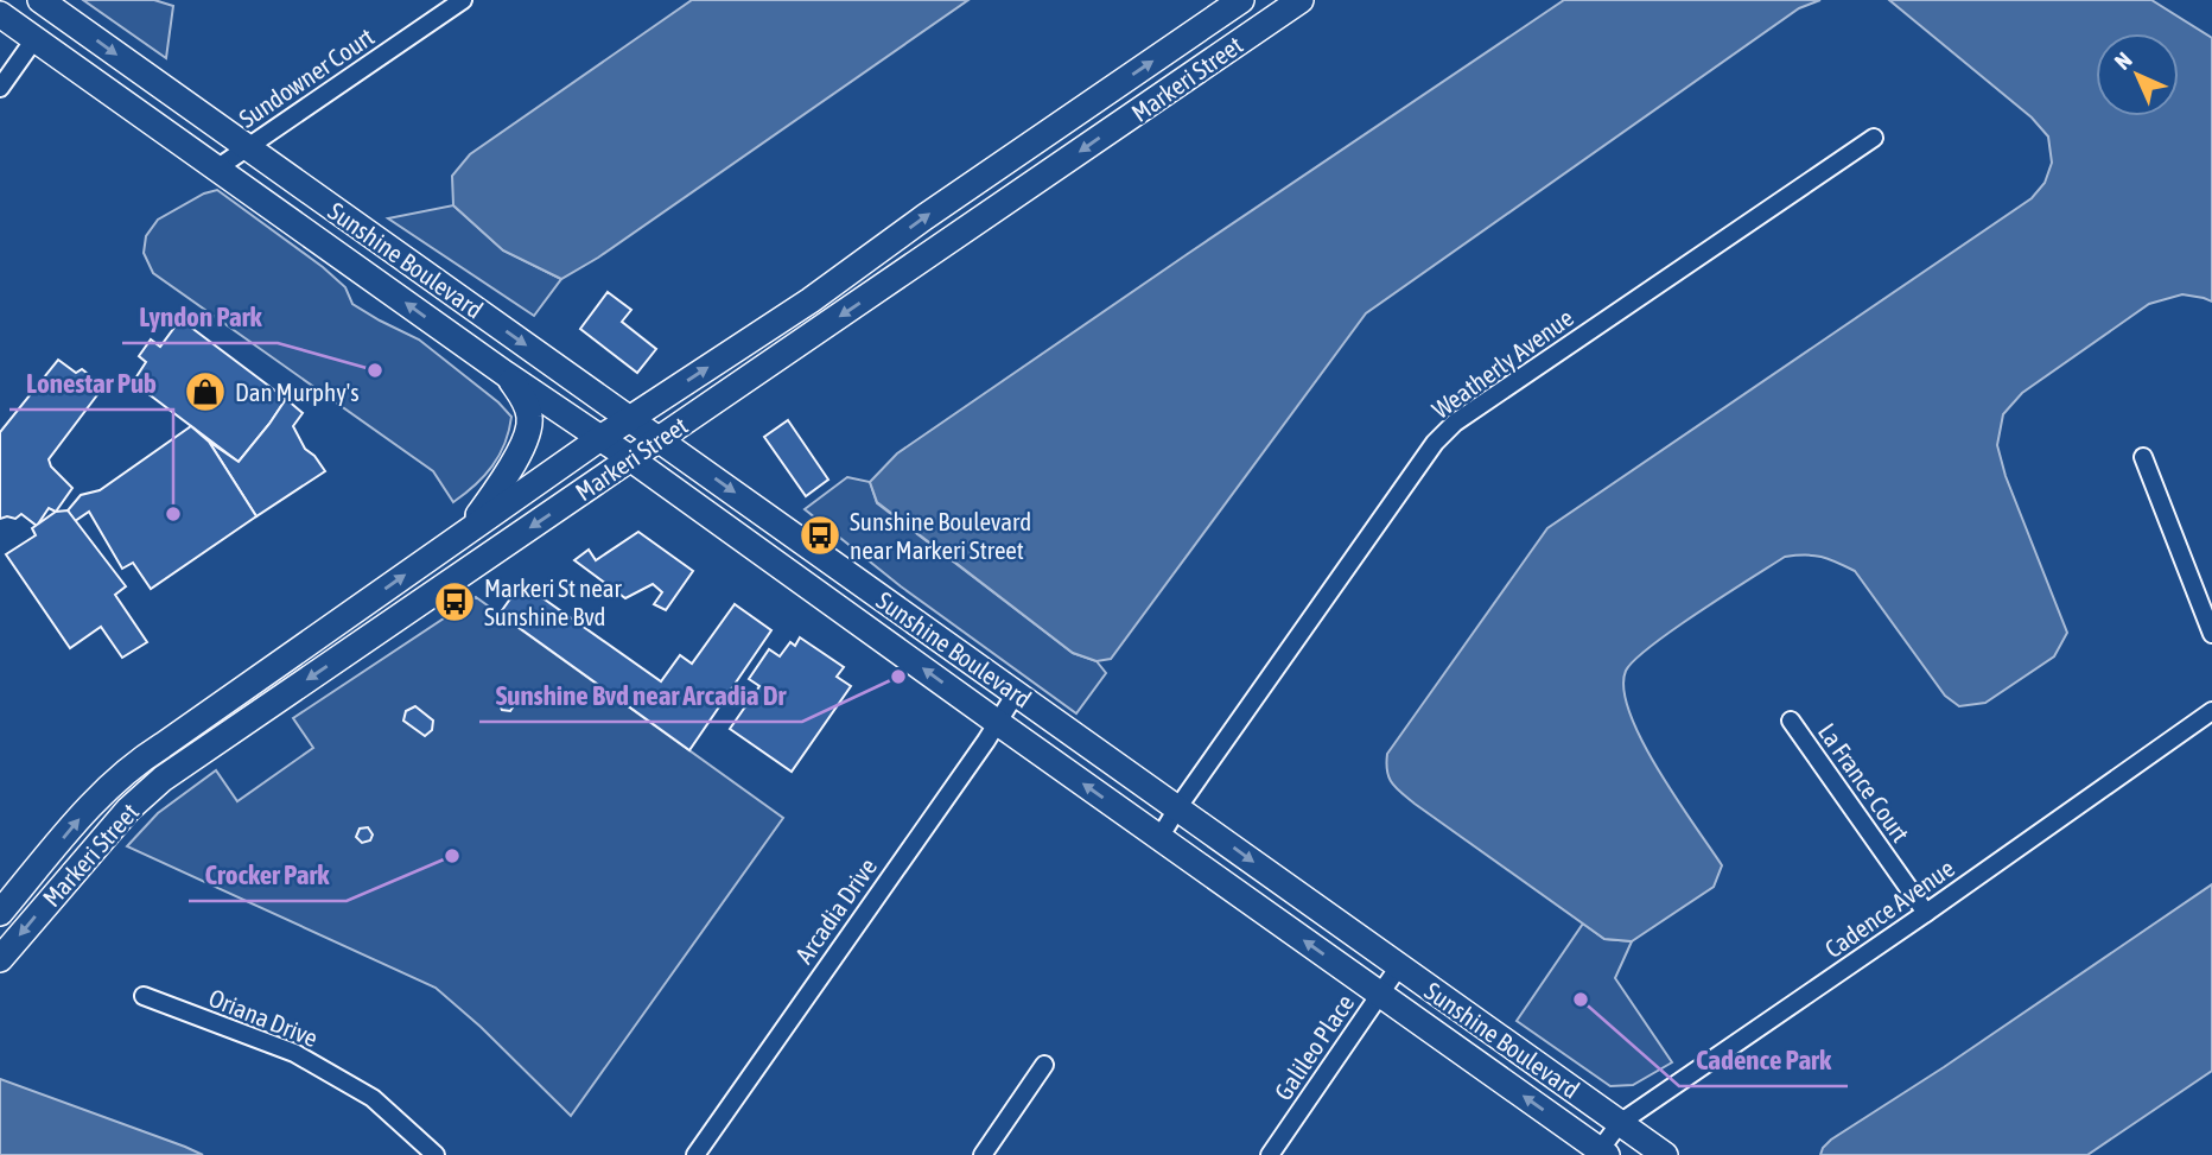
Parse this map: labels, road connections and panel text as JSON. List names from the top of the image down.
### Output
{
  "streets": {
    "main road": ["Markeri Street", "Sunshine Boulevard"],
    "street": [
      "Sundowner Court",
      "Weatherly Avenue",
      "La France Court",
      "Cadence Avenue",
      "Arcadia Drive",
      "Oriana Drive",
      "Galileo Place"
    ]
  },
  "crossings": [
    ["Sundowner Court", "Sunshine Boulevard"],
    ["Markeri Street", "Sunshine Boulevard"],
    ["Sunshine Boulevard", "Weatherly Avenue"],
    ["Sunshine Boulevard", "Cadence Avenue"],
    ["Sunshine Boulevard", "Arcadia Drive"],
    ["Sunshine Boulevard", "Galileo Place"],
    ["La France Court", "Cadence Avenue"]
  ],
  "places": {
    "other": [
      "Lyndon Park",
      "Lonestar Pub",
      "Sunshine Bvd near Arcadia Dr",
      "Crocker Park",
      "Cadence Park"
    ],
    "shop": ["Dan Murphy's"],
    "bus stop": ["Sunshine Boulevard near Markeri Street", "Markeri St near Sunshine Bvd"]
  },
  "north": "top left"
}
